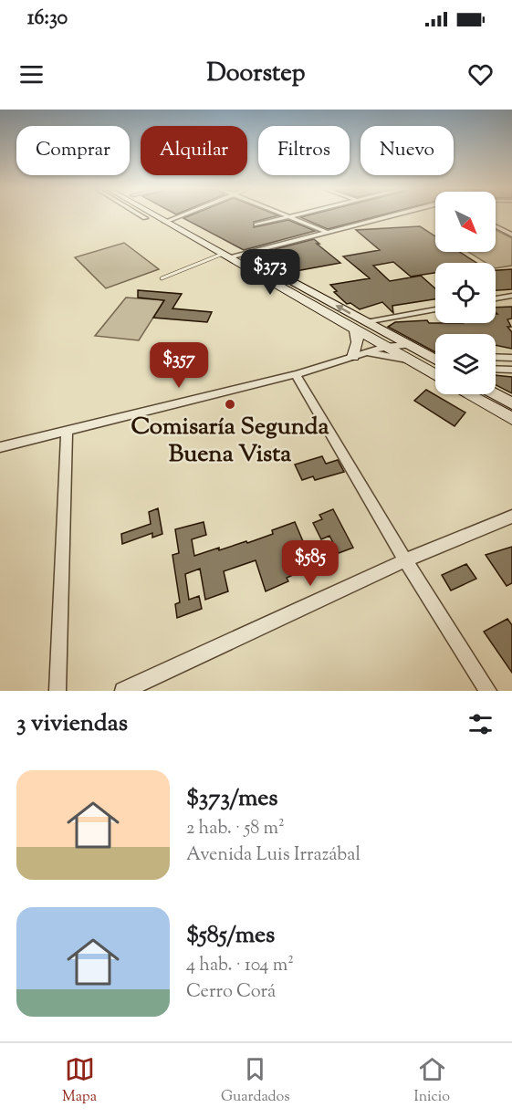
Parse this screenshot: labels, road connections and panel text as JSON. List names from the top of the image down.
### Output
{
  "places": ["Comisaría Segunda Buena Vista"],
  "north": "bottom right",
  "page": {
    "status": "16:30",
    "header": "Doorstep",
    "chip": [
      "Comprar",
      "Alquilar",
      "Filtros",
      "Nuevo"
    ],
    "price": ["$373", "$357", "$585"],
    "heading": "3 viviendas",
    "list": [
      {
        "name": "$373/mes",
        "note": "2 hab. · 58 m² · Avenida Luis Irrazábal"
      },
      {
        "name": "$585/mes",
        "note": "4 hab. · 104 m² · Cerro Corá"
      }
    ],
    "tabs": ["Mapa", "Guardados", "Inicio"]
  }
}
